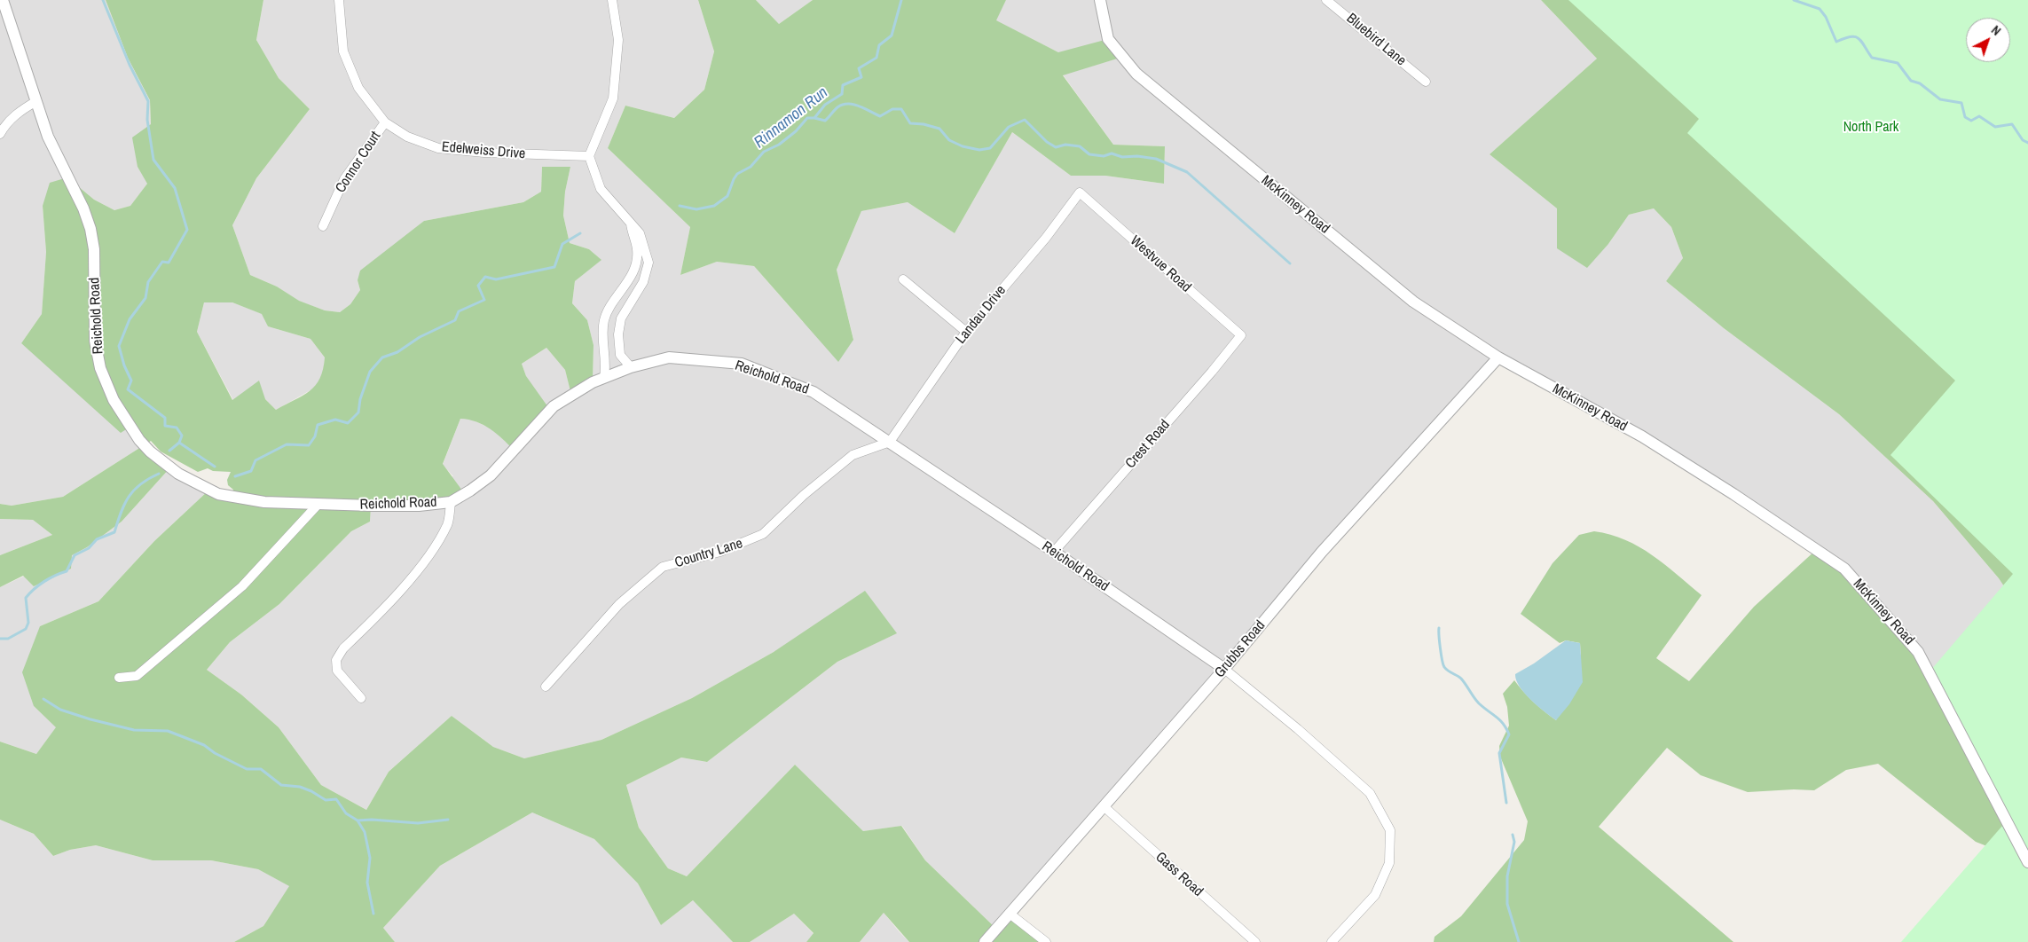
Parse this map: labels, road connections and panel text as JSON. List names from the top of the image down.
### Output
{
  "streets": {
    "street": [
      "Bluebird Lane",
      "Edelweiss Drive",
      "Connor Court",
      "McKinney Road",
      "Westvue Road",
      "Landau Drive",
      "Reichold Road",
      "Crest Road",
      "Country Lane",
      "Grubbs Road",
      "Gass Road"
    ]
  },
  "crossings": [
    ["Edelweiss Drive", "Connor Court"],
    ["McKinney Road", "Grubbs Road"],
    ["Westvue Road", "Landau Drive"],
    ["Westvue Road", "Crest Road"],
    ["Landau Drive", "Reichold Road"],
    ["Landau Drive", "Country Lane"],
    ["Reichold Road", "Crest Road"],
    ["Reichold Road", "Country Lane"],
    ["Reichold Road", "Grubbs Road"],
    ["Grubbs Road", "Gass Road"]
  ],
  "water": ["Rinnamon Run"],
  "parks": ["North Park"],
  "north": "top right"
}
